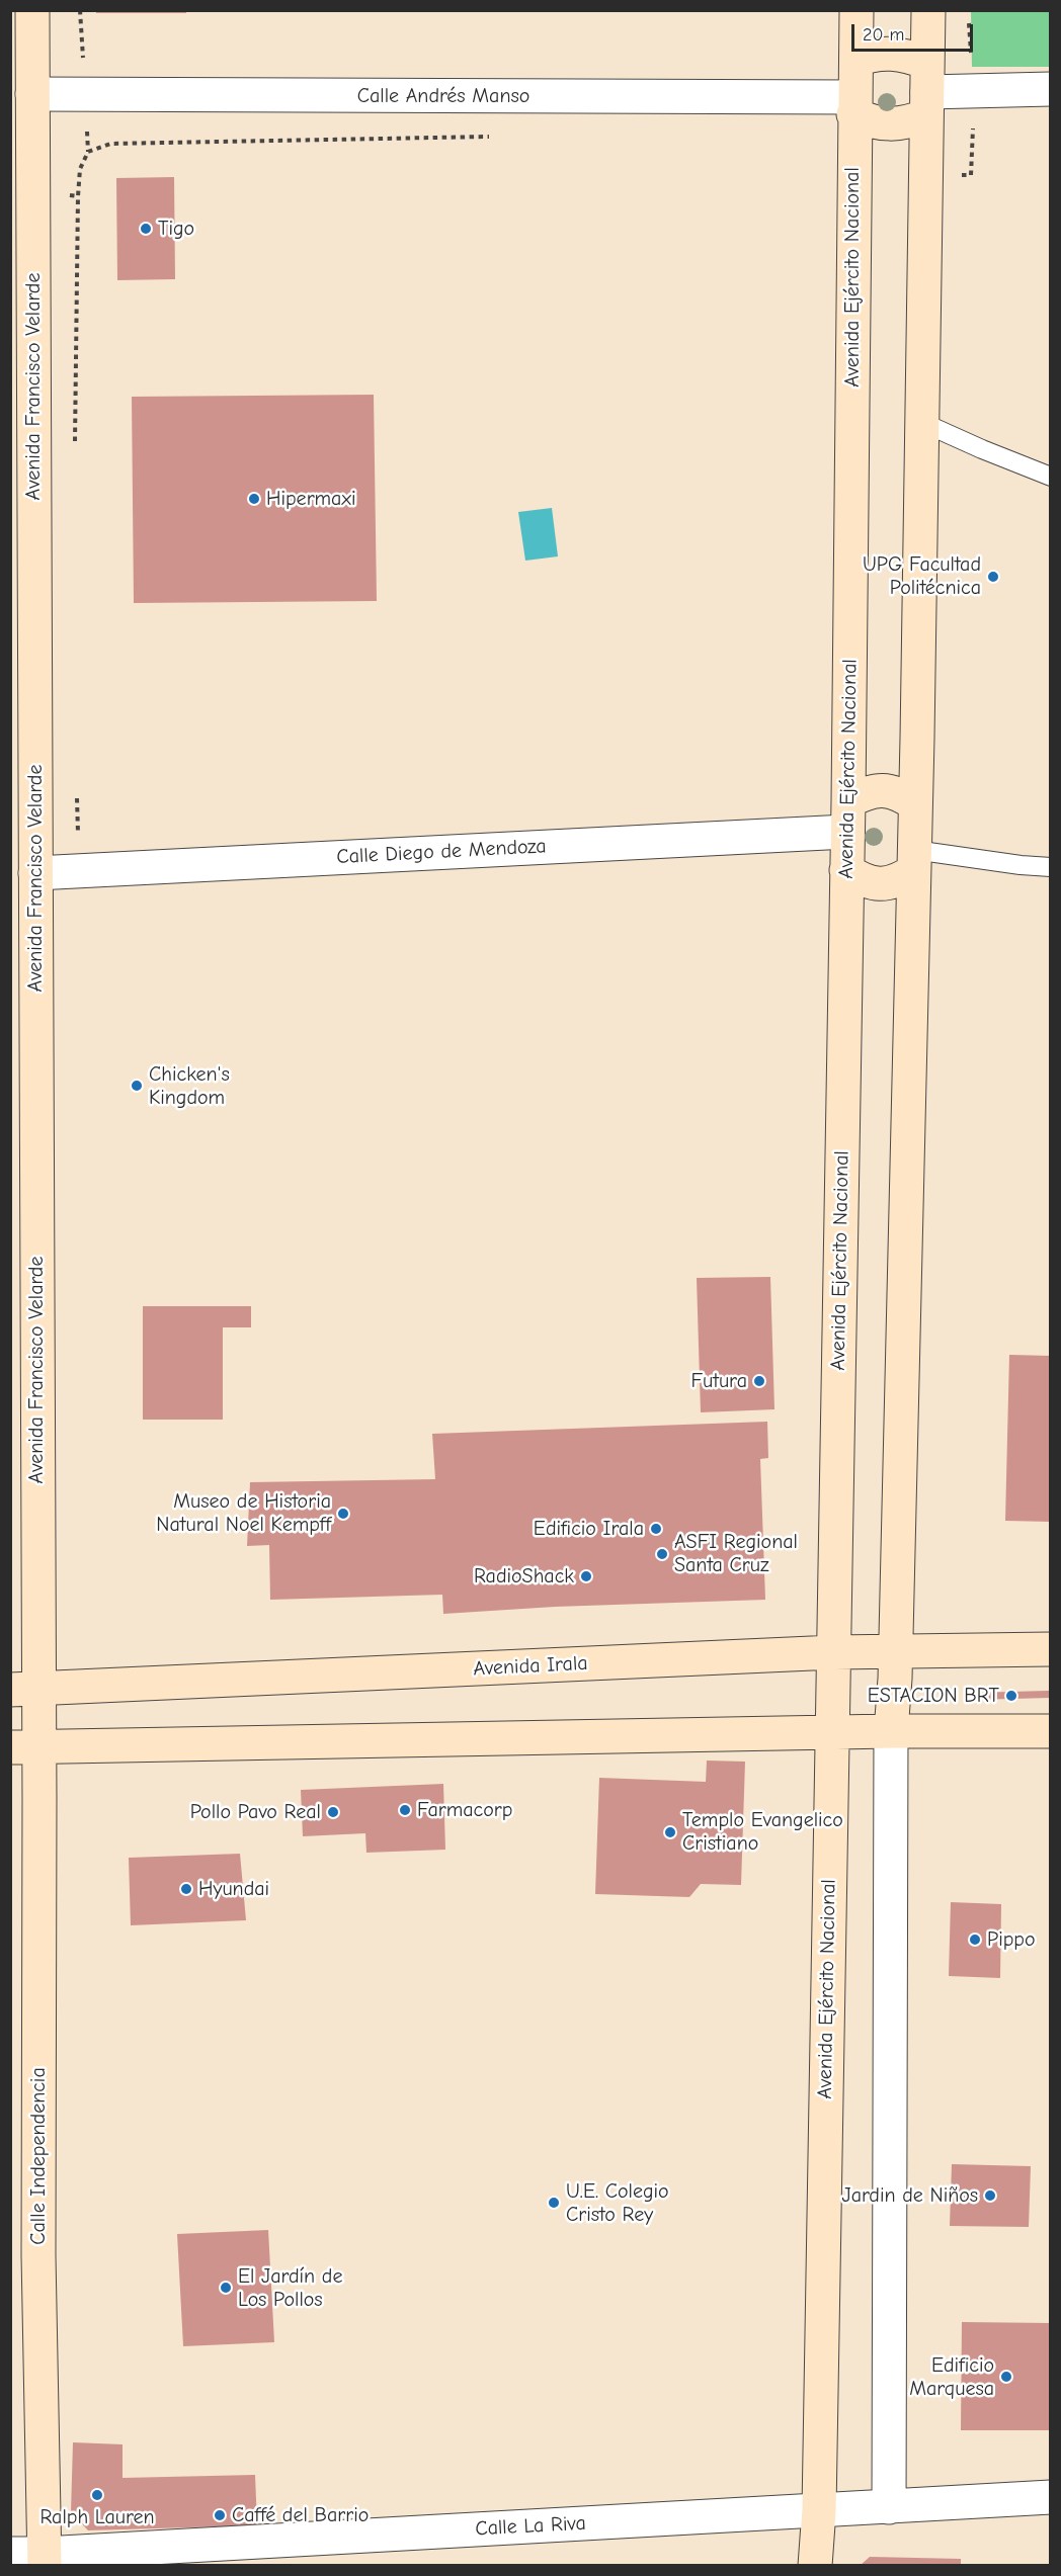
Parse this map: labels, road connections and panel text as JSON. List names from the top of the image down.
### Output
{
  "streets": {
    "street": [
      "Calle Andrés Manso",
      "Avenida Ejército Nacional",
      "Avenida Francisco Velarde",
      "Calle Diego de Mendoza",
      "Avenida Irala",
      "Calle Independencia",
      "Calle La Riva"
    ]
  },
  "crossings": [
    ["Calle Andrés Manso", "Avenida Ejército Nacional"],
    ["Calle Andrés Manso", "Avenida Francisco Velarde"],
    ["Avenida Ejército Nacional", "Calle Diego de Mendoza"],
    ["Avenida Ejército Nacional", "Avenida Irala"],
    ["Avenida Ejército Nacional", "Calle La Riva"],
    ["Avenida Francisco Velarde", "Calle Diego de Mendoza"],
    ["Avenida Francisco Velarde", "Avenida Irala"],
    ["Avenida Francisco Velarde", "Calle Independencia"],
    ["Calle Independencia", "Calle La Riva"]
  ],
  "places": [
    "Tigo",
    "Hipermaxi",
    "UPG Facultad Politécnica",
    "Chicken's Kingdom",
    "Futura",
    "Museo de Historia Natural Noel Kempff",
    "Edificio Irala",
    "ASFI Regional Santa Cruz",
    "RadioShack",
    "ESTACION BRT",
    "Farmacorp",
    "Pollo Pavo Real",
    "Templo Evangelico Cristiano",
    "Hyundai",
    "Pippo",
    "Jardin de Niños",
    "U.E. Colegio Cristo Rey",
    "El Jardín de Los Pollos",
    "Edificio Marquesa",
    "Ralph Lauren",
    "Caffé del Barrio"
  ],
  "scale_bar": "20 m"
}
